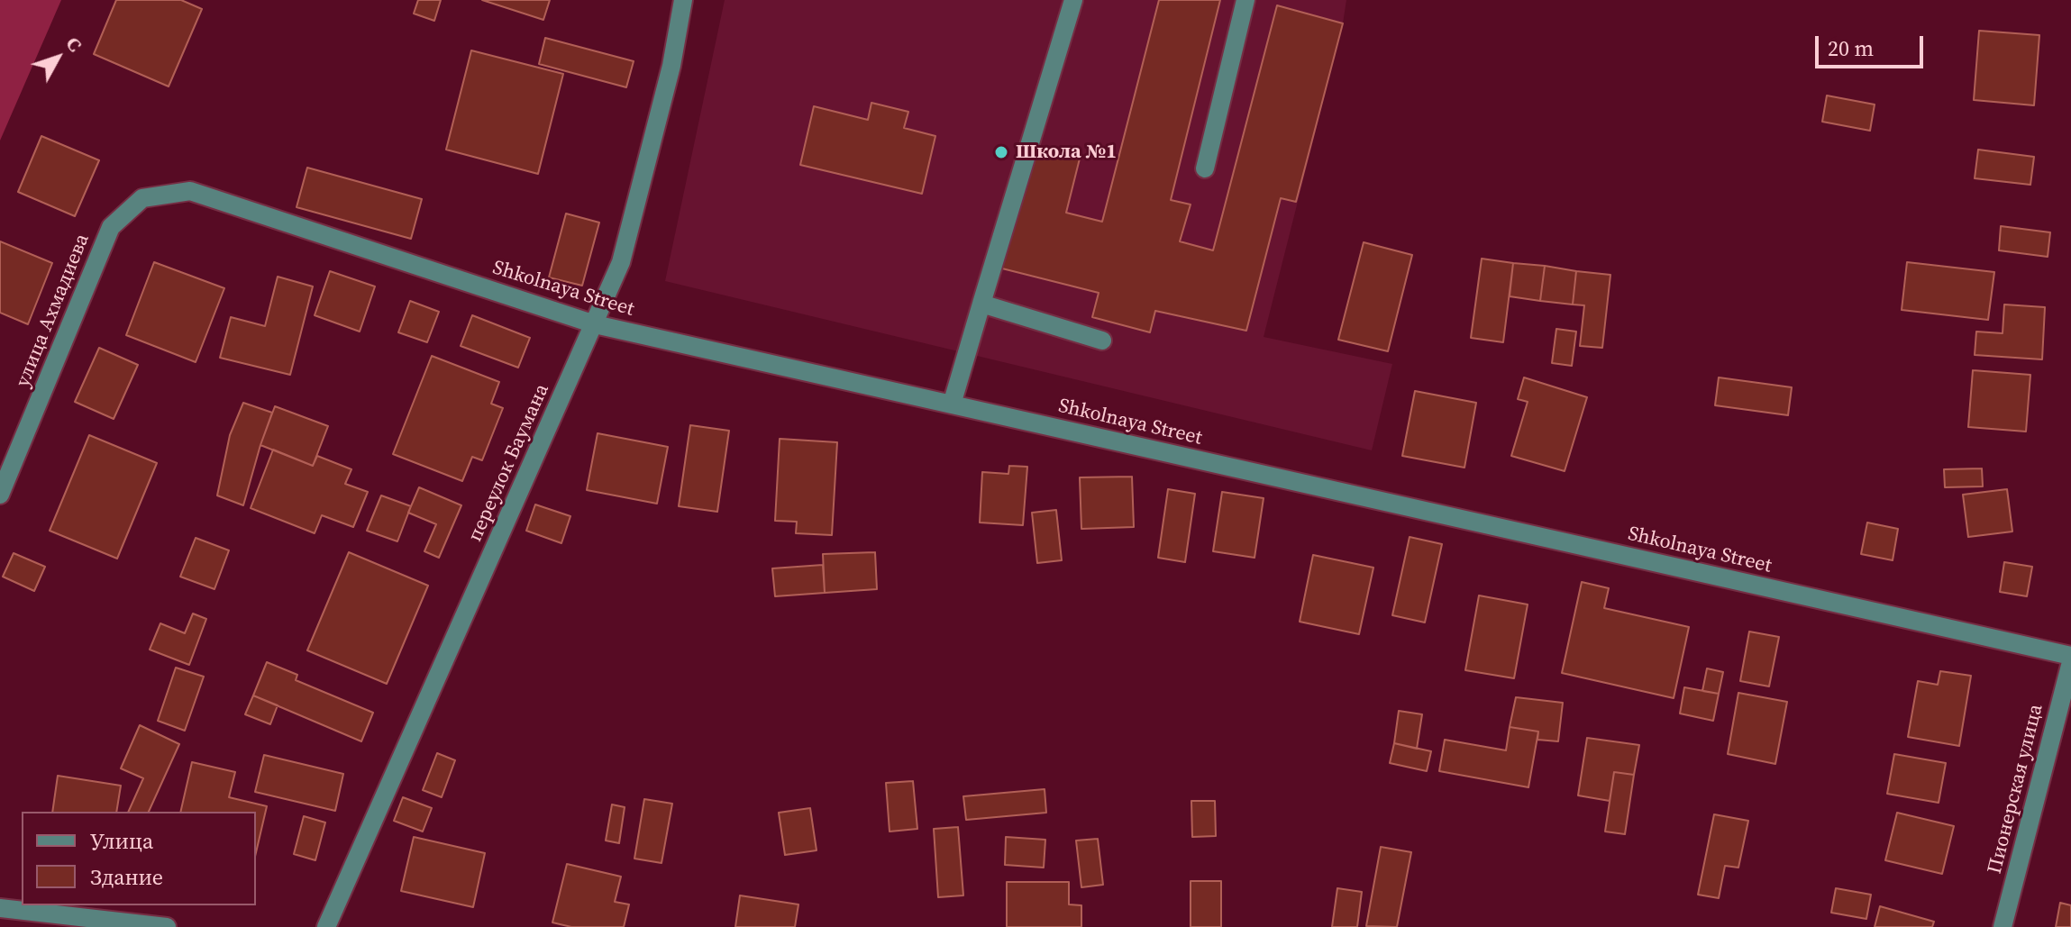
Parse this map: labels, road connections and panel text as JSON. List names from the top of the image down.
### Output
{
  "streets": {
    "street": [
      "Shkolnaya Street",
      "улица Ахмадиева",
      "переулок Баумана",
      "Пионерская улица"
    ]
  },
  "crossings": [
    ["Shkolnaya Street", "улица Ахмадиева"],
    ["Shkolnaya Street", "переулок Баумана"]
  ],
  "places": ["Школа №1"],
  "legend": ["Улица", "Здание"],
  "scale_bar": "20 m",
  "north": "top right"
}
